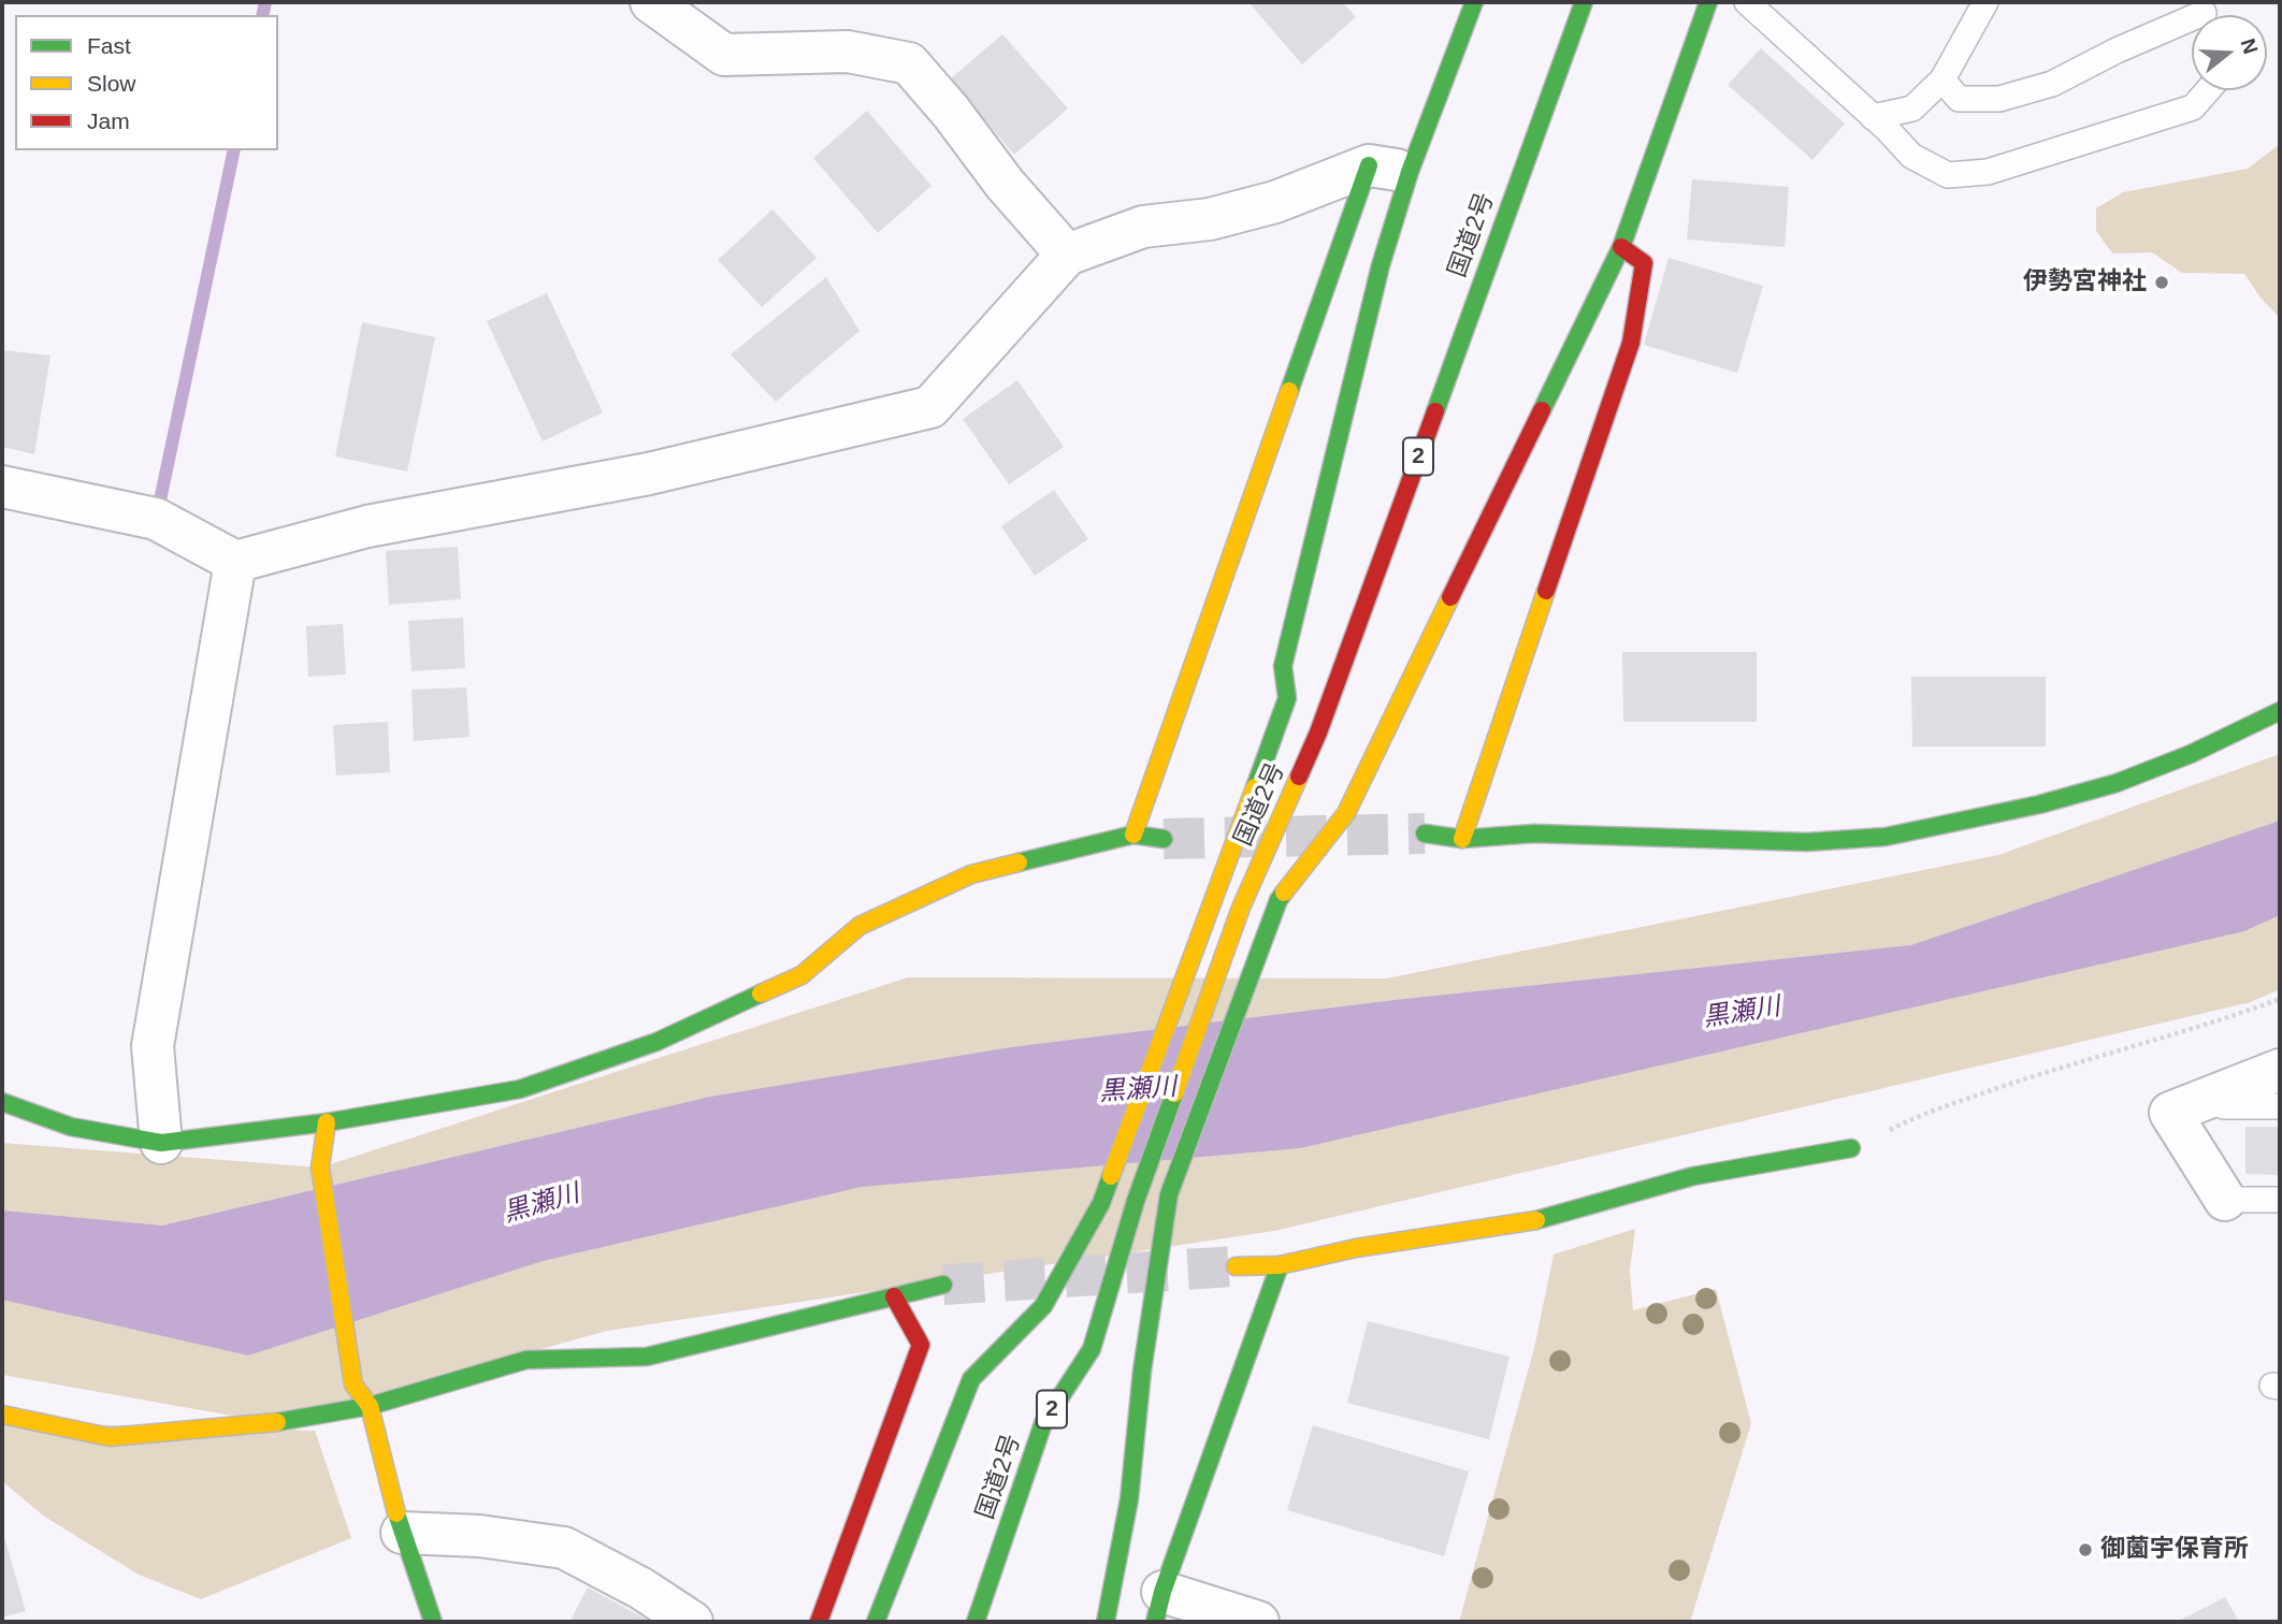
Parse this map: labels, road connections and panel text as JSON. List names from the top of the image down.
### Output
{
  "streets": {
    "main road": ["国道2号", "2"]
  },
  "water": ["黒瀬川"],
  "places": ["伊勢宮神社", "御薗宇保育所"],
  "legend": ["Fast", "Slow", "Jam"],
  "north": "right"
}
